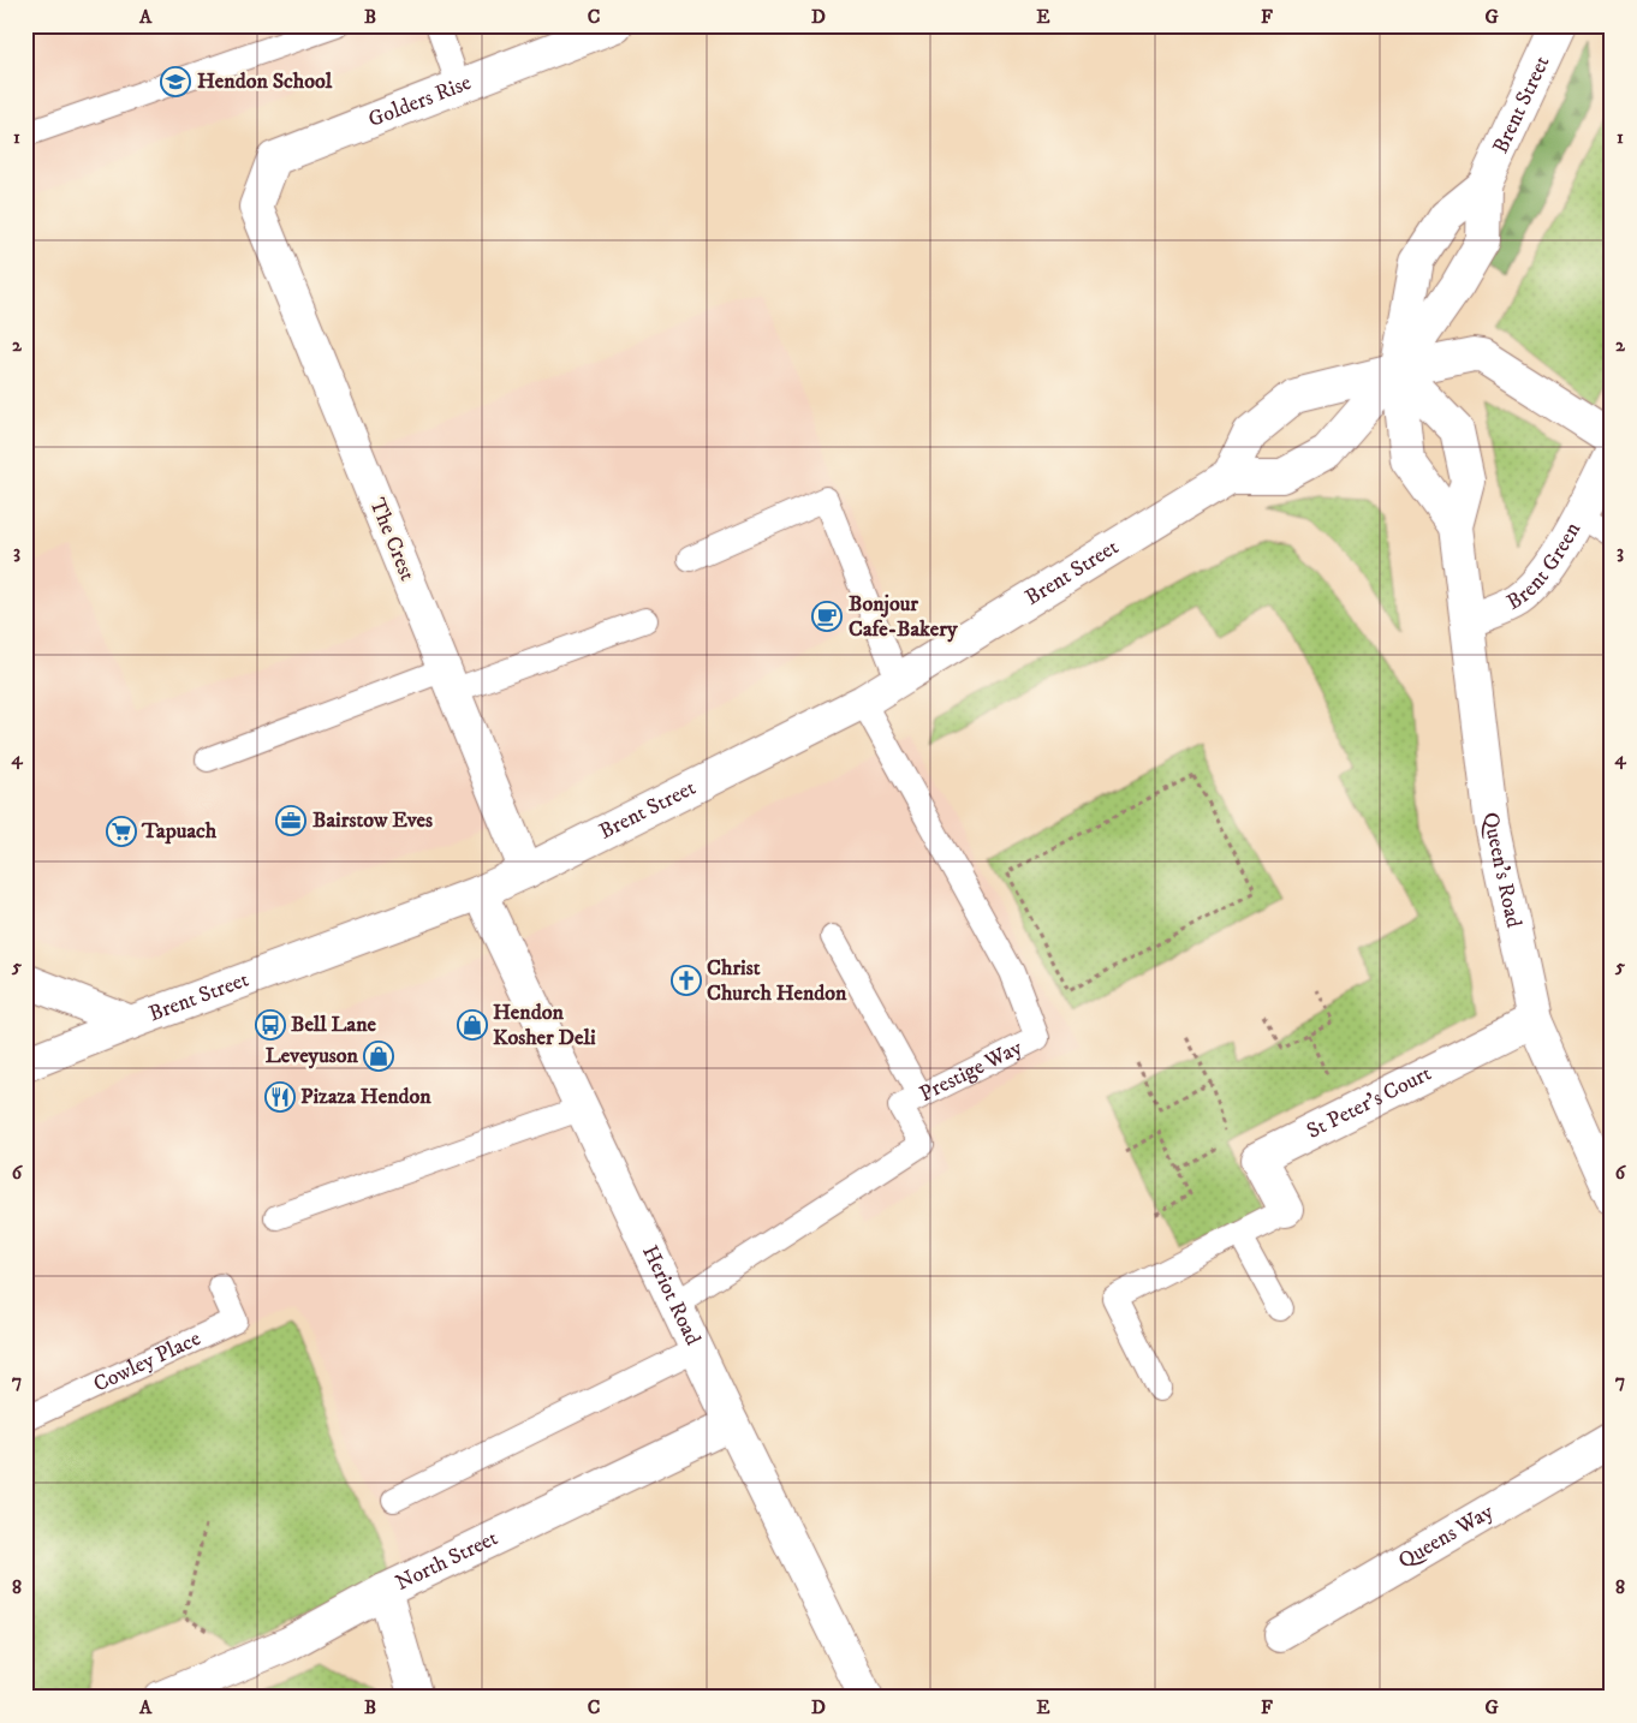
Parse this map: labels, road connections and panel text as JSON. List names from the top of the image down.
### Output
{
  "streets": {
    "street": [
      "Golders Rise",
      "Brent Street",
      "The Crest",
      "Brent Green",
      "Queen's Road",
      "St Peter's Court",
      "Heriot Road",
      "Queens Way",
      "North Street"
    ],
    "lane": ["Prestige Way", "Cowley Place"]
  },
  "crossings": [
    ["Golders Rise", "The Crest"],
    ["Brent Street", "The Crest"],
    ["Brent Street", "Queen's Road"],
    ["Brent Street", "Prestige Way"],
    ["Brent Street", "Heriot Road"],
    ["Brent Green", "Queen's Road"],
    ["Queen's Road", "St Peter's Court"],
    ["Prestige Way", "Heriot Road"],
    ["Heriot Road", "North Street"]
  ],
  "places": {
    "school or university": ["Hendon School"],
    "cafe": ["Bonjour Cafe-Bakery"],
    "office": ["Bairstow Eves"],
    "supermarket": ["Tapuach"],
    "church": ["Christ Church Hendon"],
    "bus stop": ["Bell Lane"],
    "shop": ["Hendon Kosher Deli", "Leveyuson"],
    "restaurant": ["Pizaza Hendon"]
  },
  "grid": {
    "columns": [
      "A",
      "B",
      "C",
      "D",
      "E",
      "F",
      "G"
    ],
    "rows": [
      "1",
      "2",
      "3",
      "4",
      "5",
      "6",
      "7",
      "8"
    ]
  }
}
